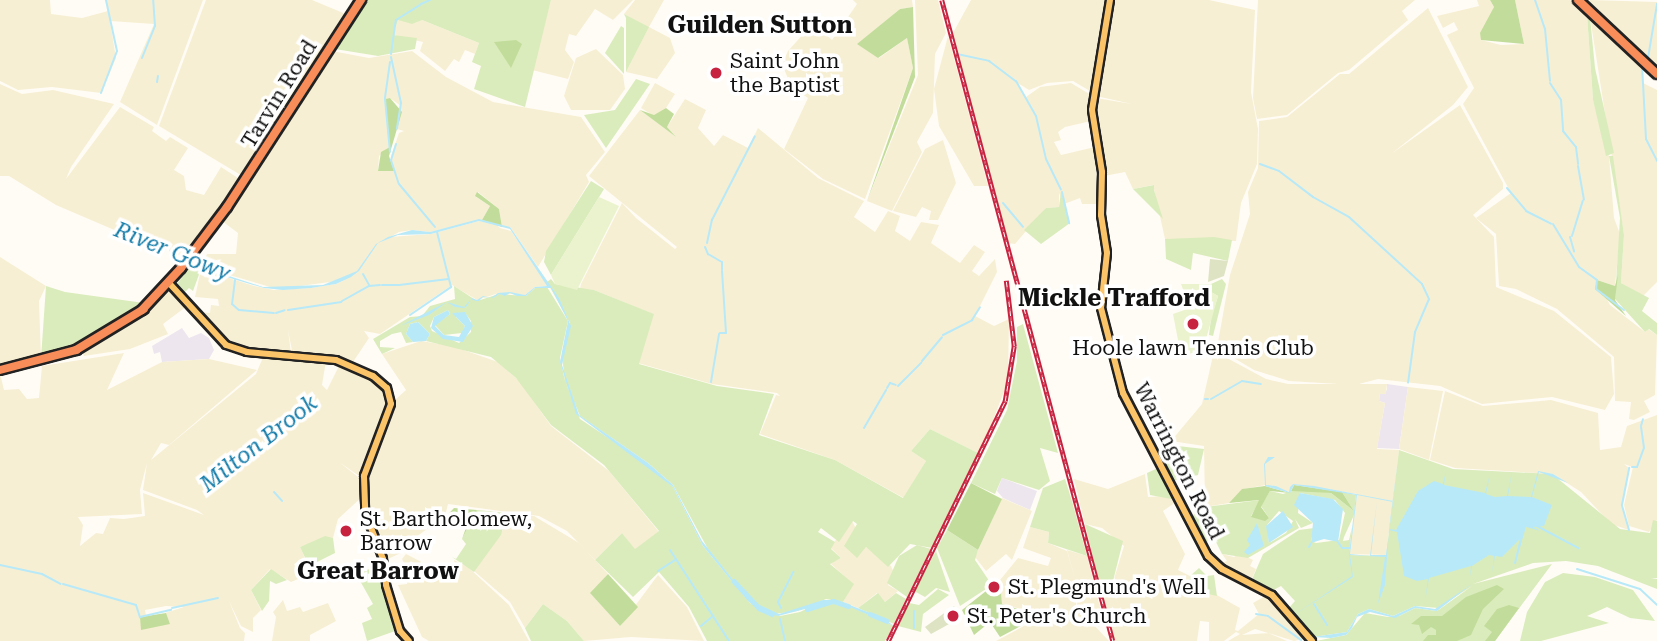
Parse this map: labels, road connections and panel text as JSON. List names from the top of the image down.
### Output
{
  "streets": {
    "highway": ["Tarvin Road"],
    "main road": ["Warrington Road"]
  },
  "districts": ["Guilden Sutton", "Mickle Trafford", "Great Barrow"],
  "water": ["River Gowy", "Milton Brook"],
  "places": [
    "Saint John the Baptist",
    "Hoole lawn Tennis Club",
    "St. Bartholomew, Barrow",
    "St. Plegmund's Well",
    "St. Peter's Church"
  ]
}
